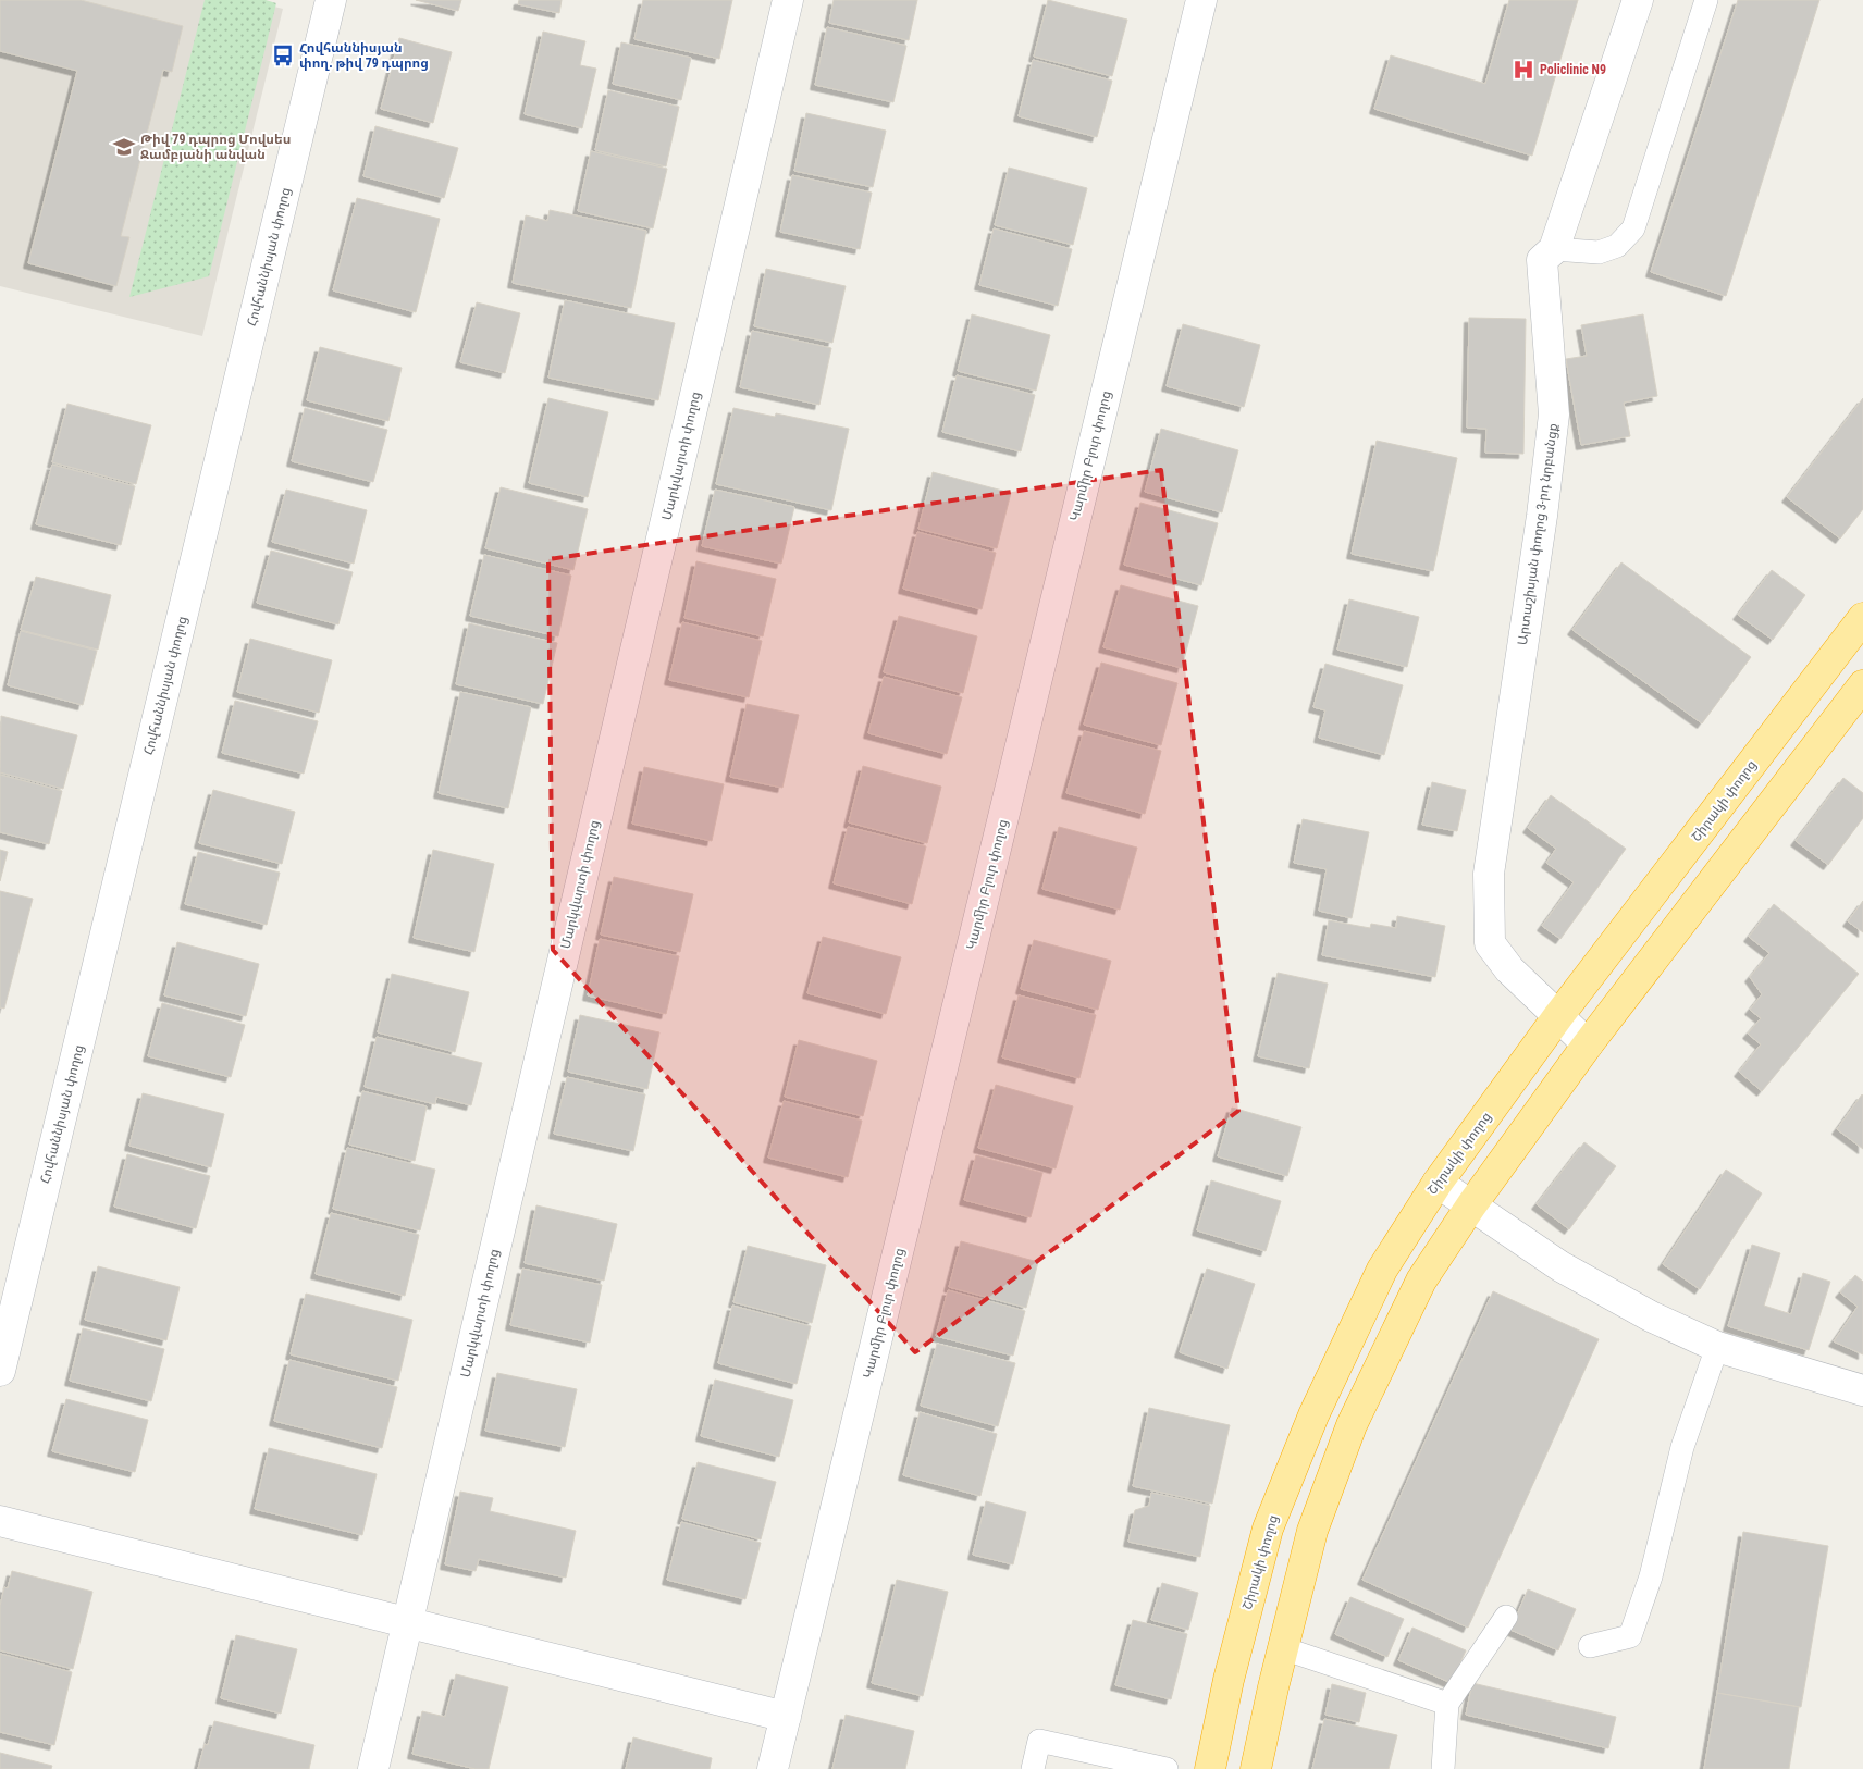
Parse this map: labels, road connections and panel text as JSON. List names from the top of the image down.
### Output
{
  "streets": {
    "highway": ["Շիրակի փողոց"],
    "street": [
      "Հովհաննիսյան փողոց",
      "Մարկվարտի փողոց",
      "Կարմիր Բլուր փողոց",
      "Արտաշիսյան փողոց 3-րդ նրբանցք"
    ]
  },
  "crossings": [
    ["Արտաշիսյան փողոց 3-րդ նրբանցք", "Շիրակի փողոց"]
  ],
  "places": {
    "bus stop": ["Հովհաննիսյան փող. թիվ 79 դպրոց"],
    "hospital": ["Policlinic N9"],
    "school or university": ["Թիվ 79 դպրոց Մովսես Ջամբյանի անվան"]
  }
}
